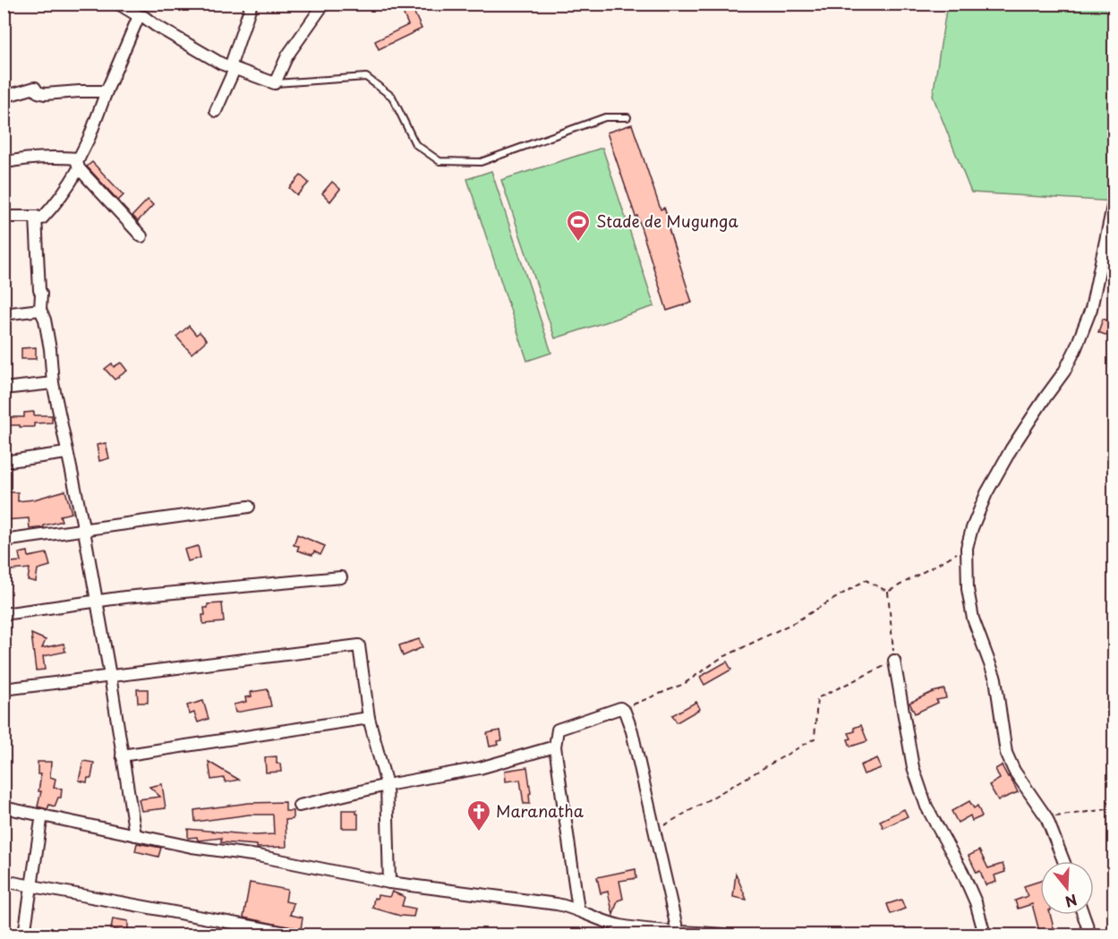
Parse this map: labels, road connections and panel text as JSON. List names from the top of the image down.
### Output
{
  "places": {
    "sports": ["Stade de Mugunga"],
    "church": ["Maranatha"]
  },
  "north": "bottom"
}
